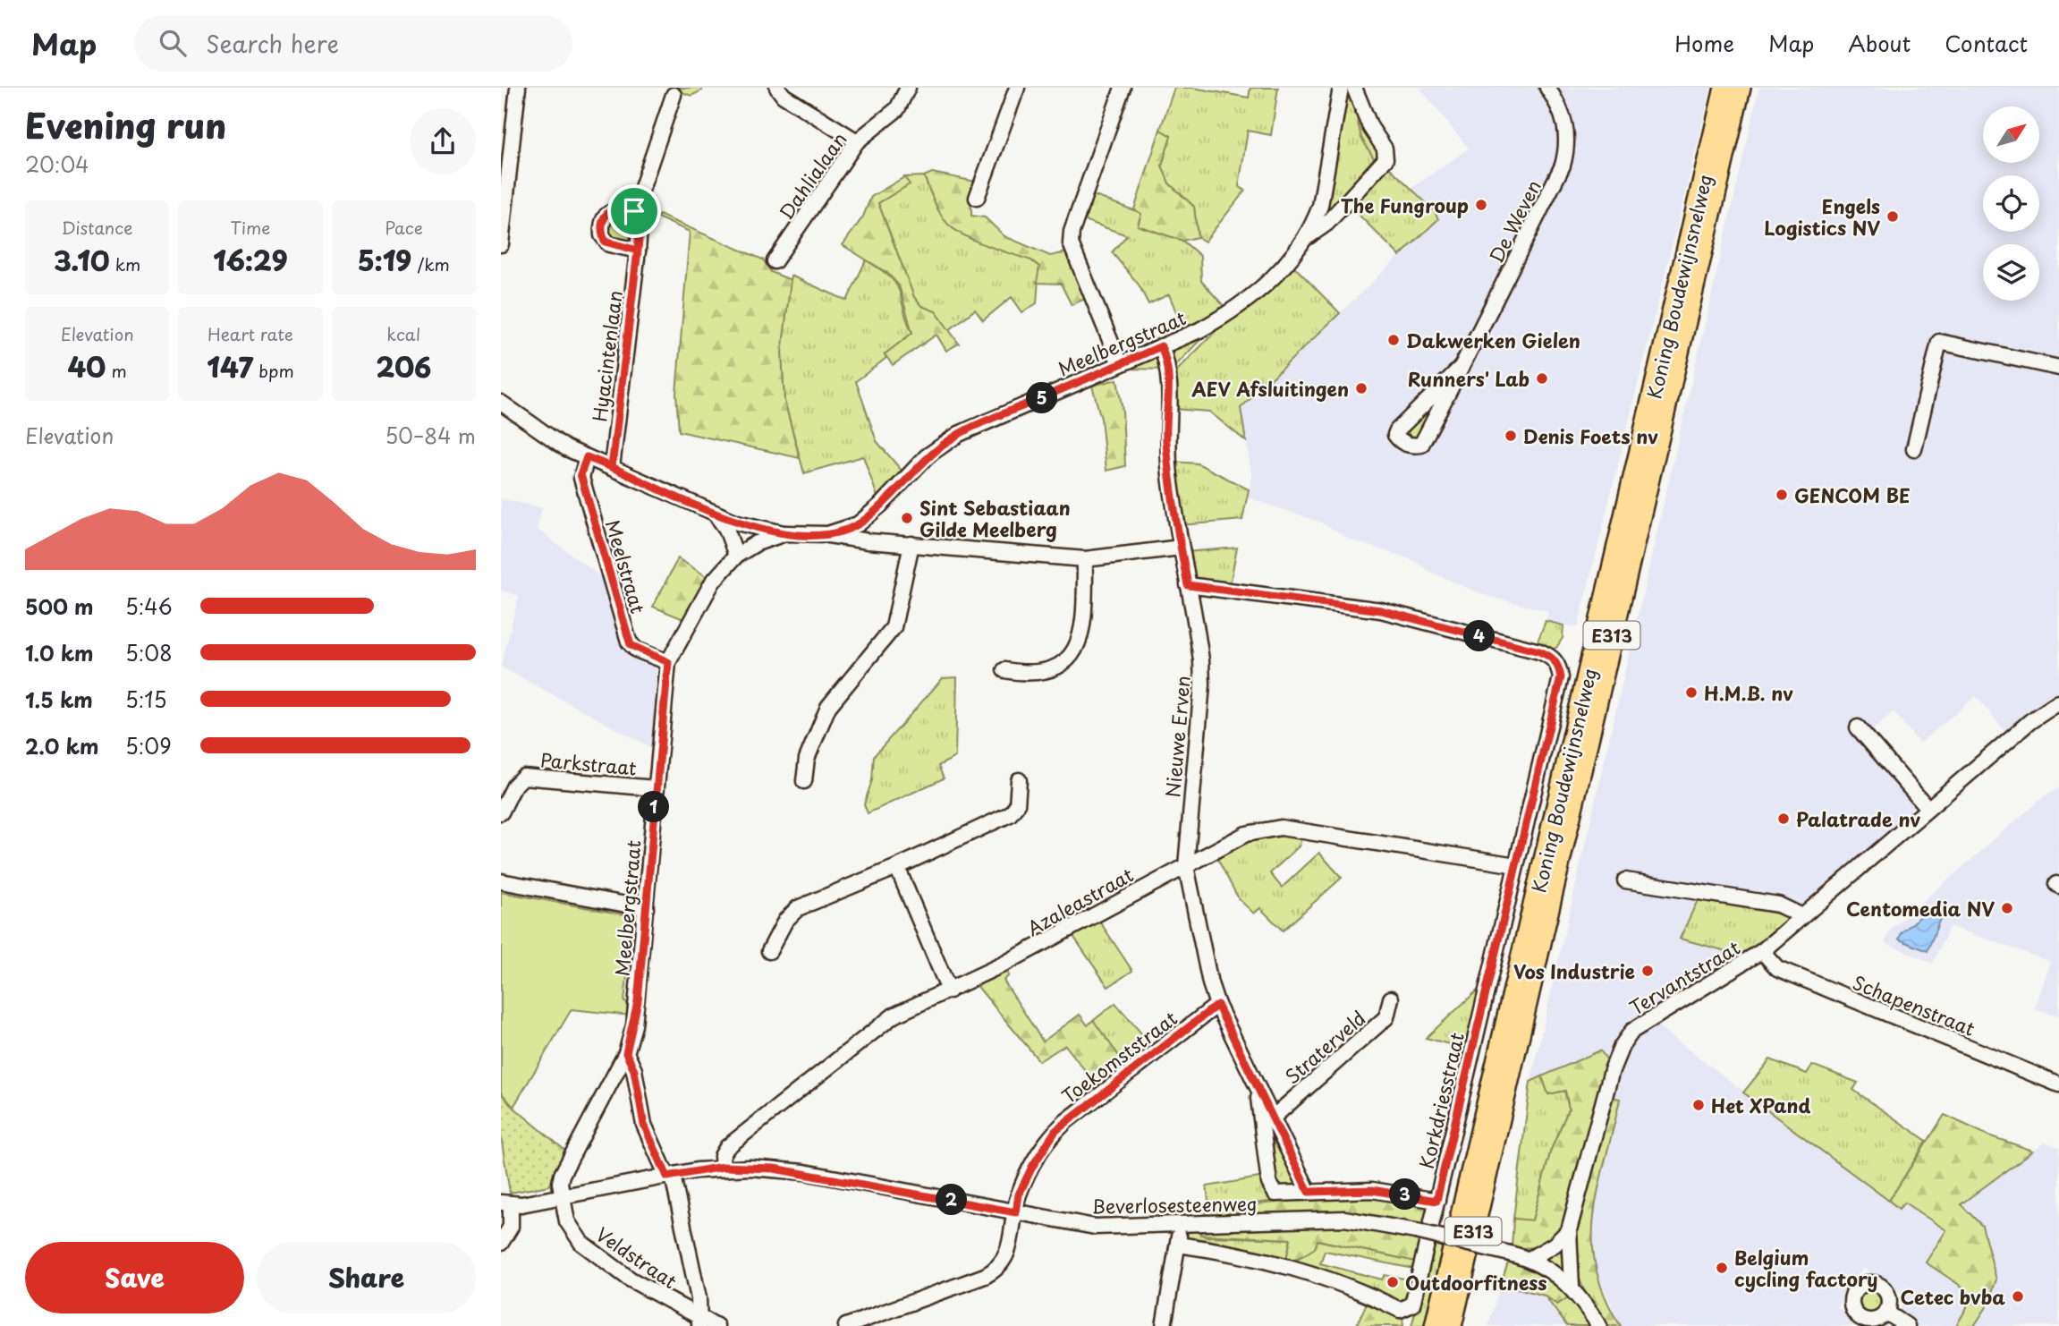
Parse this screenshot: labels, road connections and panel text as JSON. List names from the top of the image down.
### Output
{
  "streets": {
    "highway": ["Koning Boudewijnsnelweg", "E313"],
    "street": [
      "Dahlialaan",
      "De Weven",
      "Meelbergstraat",
      "Hyacintenlaan",
      "Meelstraat",
      "Nieuwe Erven",
      "Parkstraat",
      "Azaleastraat",
      "Tervantstraat",
      "Schapenstraat",
      "Straterveld",
      "Toekomststraat",
      "Korkdriesstraat",
      "Beverlosesteenweg",
      "Veldstraat"
    ]
  },
  "crossings": [
    ["Meelbergstraat", "Meelstraat"],
    ["Meelbergstraat", "Nieuwe Erven"],
    ["Meelbergstraat", "Parkstraat"],
    ["Meelbergstraat", "Beverlosesteenweg"],
    ["Meelbergstraat", "Veldstraat"],
    ["Nieuwe Erven", "Azaleastraat"],
    ["Nieuwe Erven", "Straterveld"],
    ["Nieuwe Erven", "Toekomststraat"],
    ["Nieuwe Erven", "Korkdriesstraat"],
    ["Azaleastraat", "Korkdriesstraat"],
    ["Azaleastraat", "Beverlosesteenweg"],
    ["Tervantstraat", "Schapenstraat"],
    ["Tervantstraat", "Beverlosesteenweg"],
    ["Toekomststraat", "Beverlosesteenweg"],
    ["Beverlosesteenweg", "Veldstraat"]
  ],
  "places": [
    "The Fungroup",
    "Engels Logistics NV",
    "Dakwerken Gielen",
    "Runners' Lab",
    "AEV Afsluitingen",
    "Denis Foets nv",
    "GENCOM BE",
    "Sint Sebastiaan Gilde Meelberg",
    "H.M.B. nv",
    "Palatrade nv",
    "Centomedia NV",
    "Vos Industrie",
    "Het XPand",
    "Belgium cycling factory",
    "Outdoorfitness",
    "Cetec bvba"
  ],
  "north": "top right",
  "page": {
    "header": "Map",
    "search": "Search here",
    "nav": [
      "Home",
      "Map",
      "About",
      "Contact"
    ],
    "heading": ["Evening run", "20:04"],
    "stats": [
      ["Distance", "3.10 km"],
      ["Time", "16:29"],
      ["Pace", "5:19 /km"],
      ["Elevation", "40 m"],
      ["Heart rate", "147 bpm"],
      ["kcal", "206"]
    ],
    "pins": [
      "5",
      "4",
      "1",
      "3",
      "2"
    ],
    "chart": ["Elevation", "50–84 m"],
    "list": [
      {
        "name": "500 m",
        "note": "5:46"
      },
      {
        "name": "1.0 km",
        "note": "5:08"
      },
      {
        "name": "1.5 km",
        "note": "5:15"
      },
      {
        "name": "2.0 km",
        "note": "5:09"
      }
    ],
    "buttons": ["Save", "Share"]
  }
}
